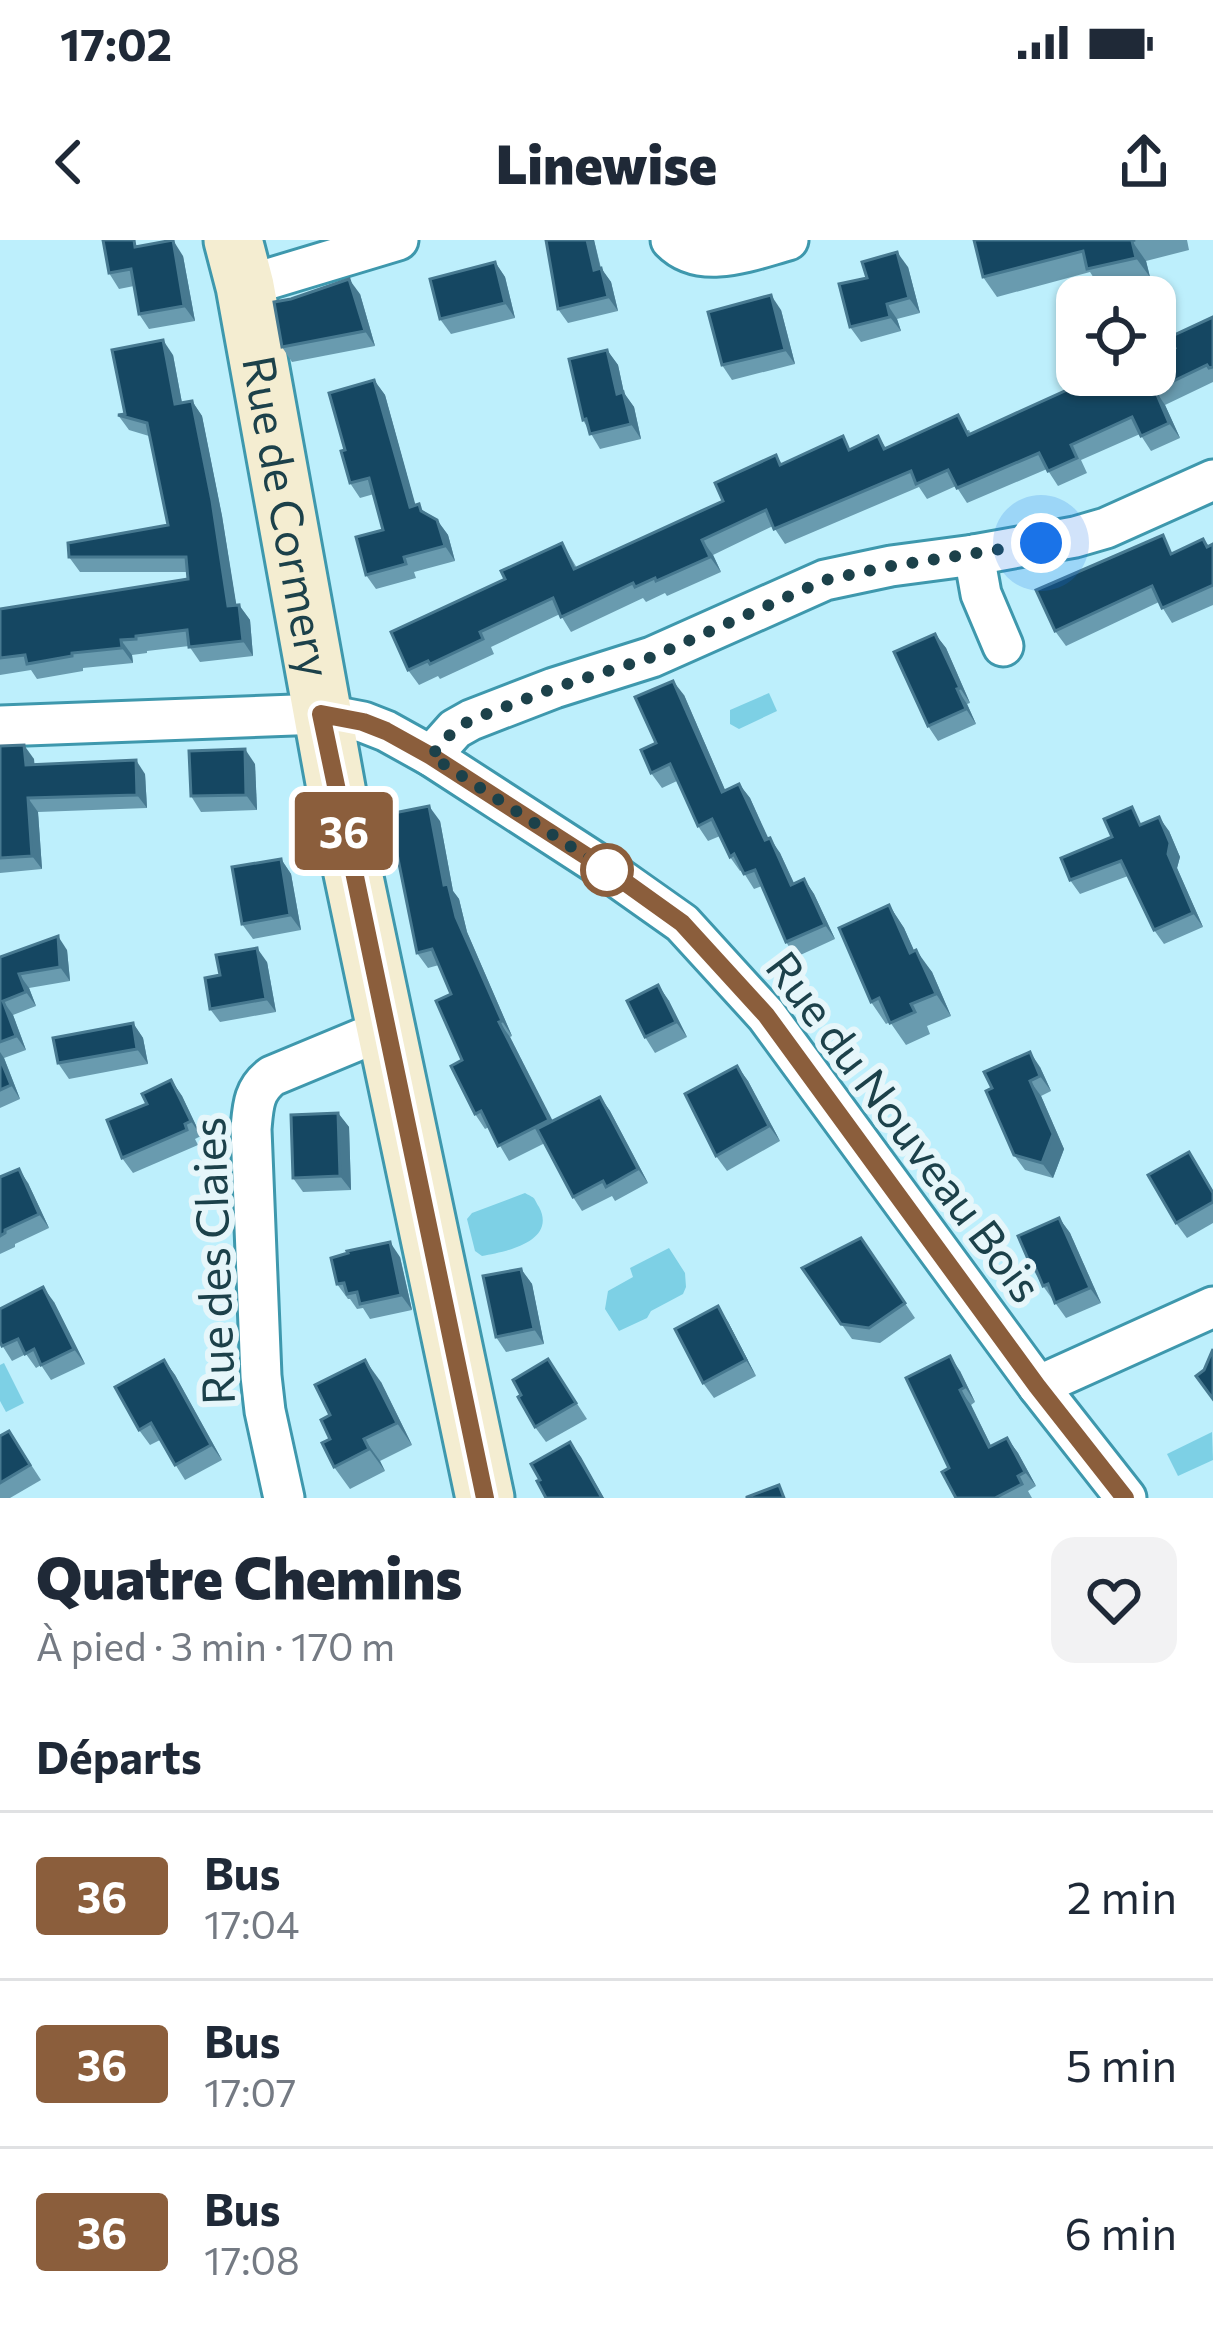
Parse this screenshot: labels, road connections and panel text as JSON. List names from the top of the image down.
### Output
{
  "streets": {
    "main road": ["Rue de Cormery"],
    "street": ["Rue du Nouveau Bois", "Rue des Claies"]
  },
  "crossings": [
    ["Rue de Cormery", "Rue du Nouveau Bois"],
    ["Rue de Cormery", "Rue des Claies"]
  ],
  "lines": ["bus line 36"],
  "page": {
    "status": "17:02",
    "header": "Linewise",
    "on_map": "36",
    "heading": [
      ["Quatre Chemins", "À pied · 3 min · 170 m"],
      "Départs"
    ],
    "list": [
      {
        "mark": "36",
        "name": "Bus",
        "note": "17:04",
        "value": "2 min"
      },
      {
        "mark": "36",
        "name": "Bus",
        "note": "17:07",
        "value": "5 min"
      },
      {
        "mark": "36",
        "name": "Bus",
        "note": "17:08",
        "value": "6 min"
      }
    ]
  }
}
